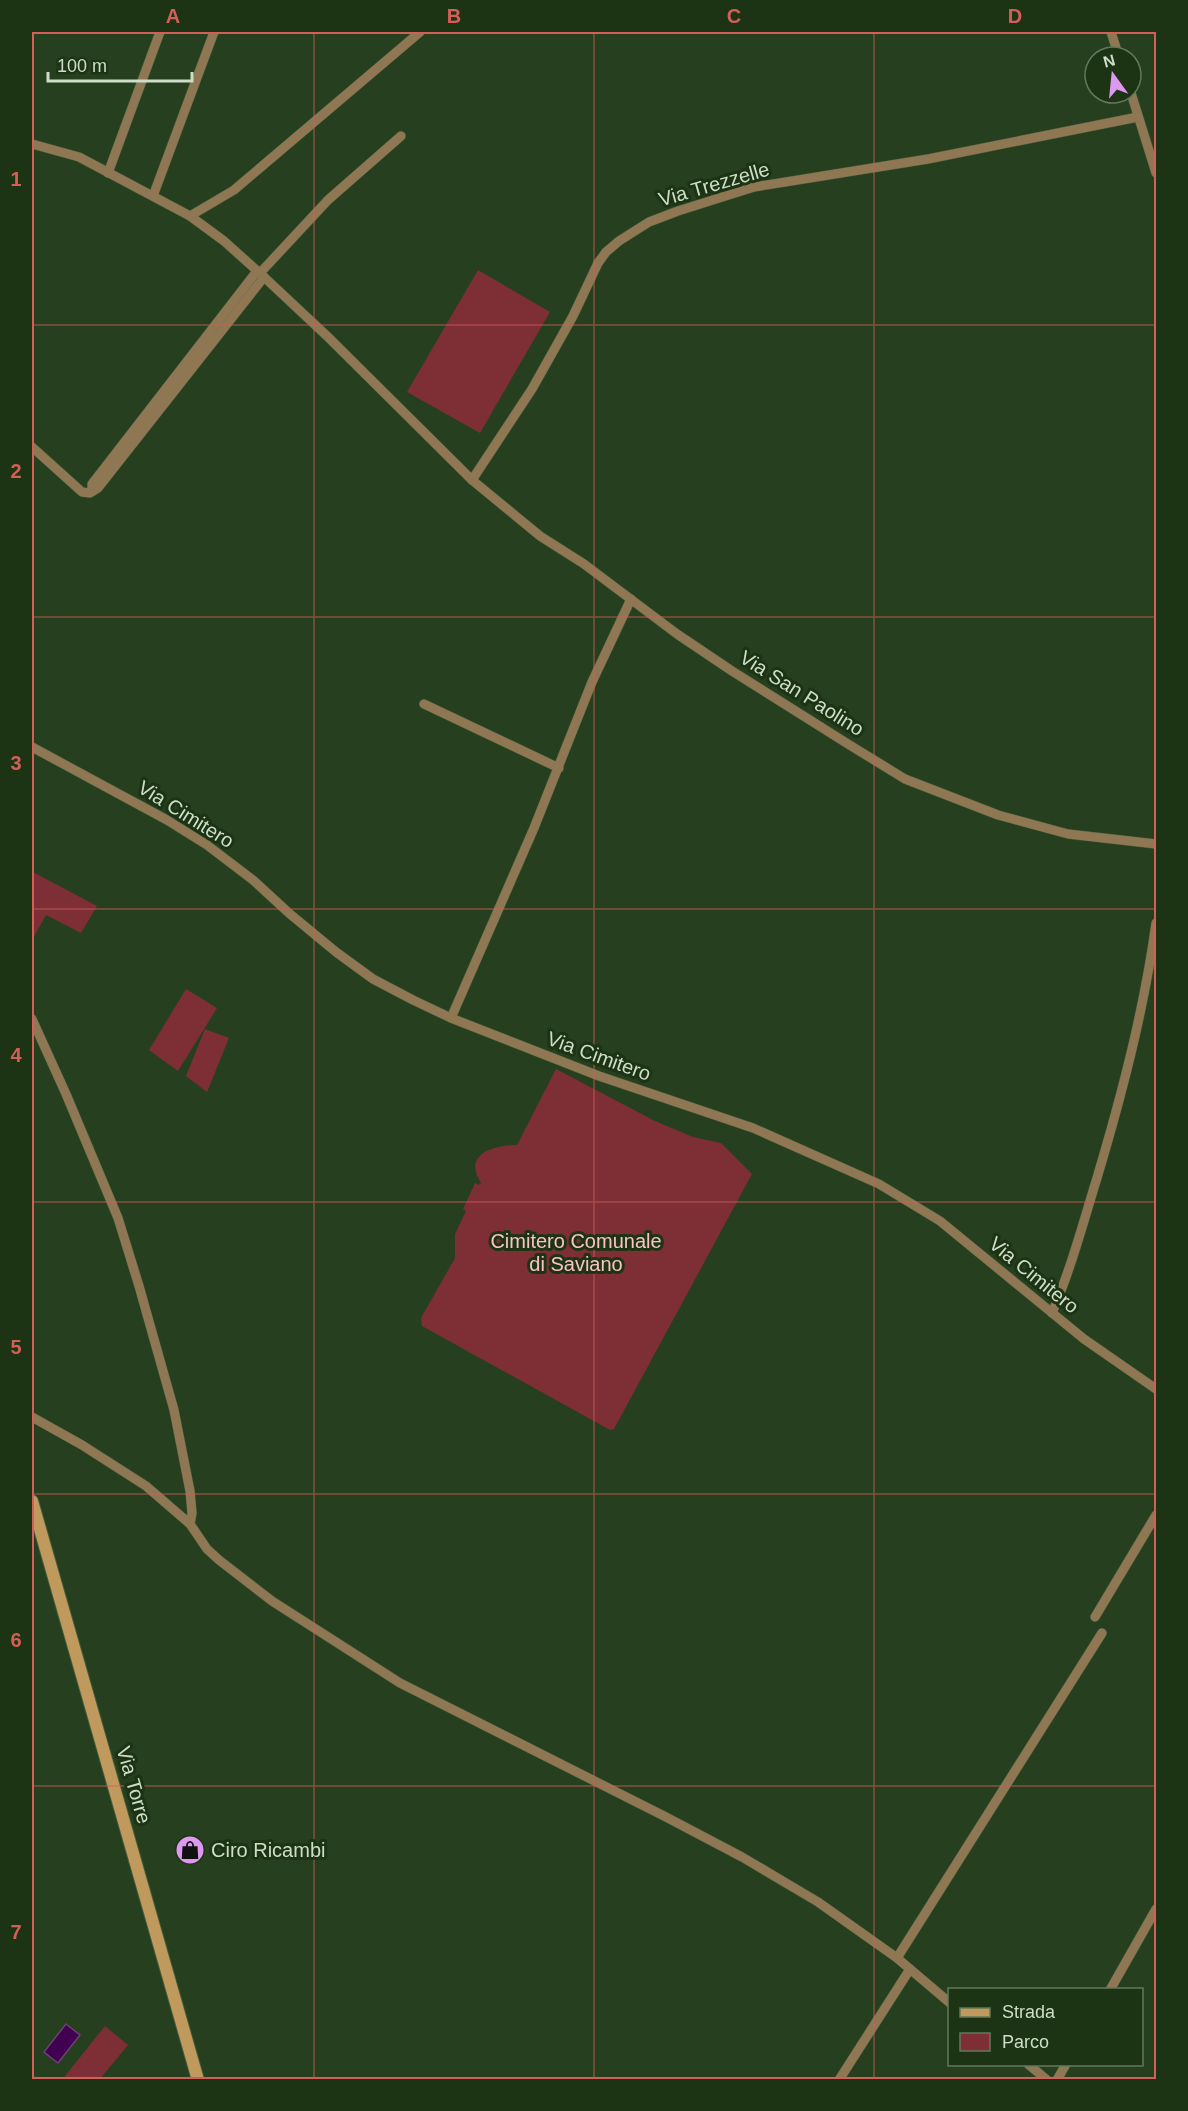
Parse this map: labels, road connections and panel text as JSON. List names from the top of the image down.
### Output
{
  "streets": {
    "main road": ["Via Torre"],
    "street": ["Via Trezzelle", "Via San Paolino", "Via Cimitero"]
  },
  "crossings": [
    ["Via Trezzelle", "Via San Paolino"]
  ],
  "parks": ["Cimitero Comunale di Saviano"],
  "places": {
    "shop": ["Ciro Ricambi"]
  },
  "legend": ["Strada", "Parco"],
  "scale_bar": "100 m",
  "north": "top",
  "grid": {
    "columns": [
      "A",
      "B",
      "C",
      "D"
    ],
    "rows": [
      "1",
      "2",
      "3",
      "4",
      "5",
      "6",
      "7"
    ]
  }
}
